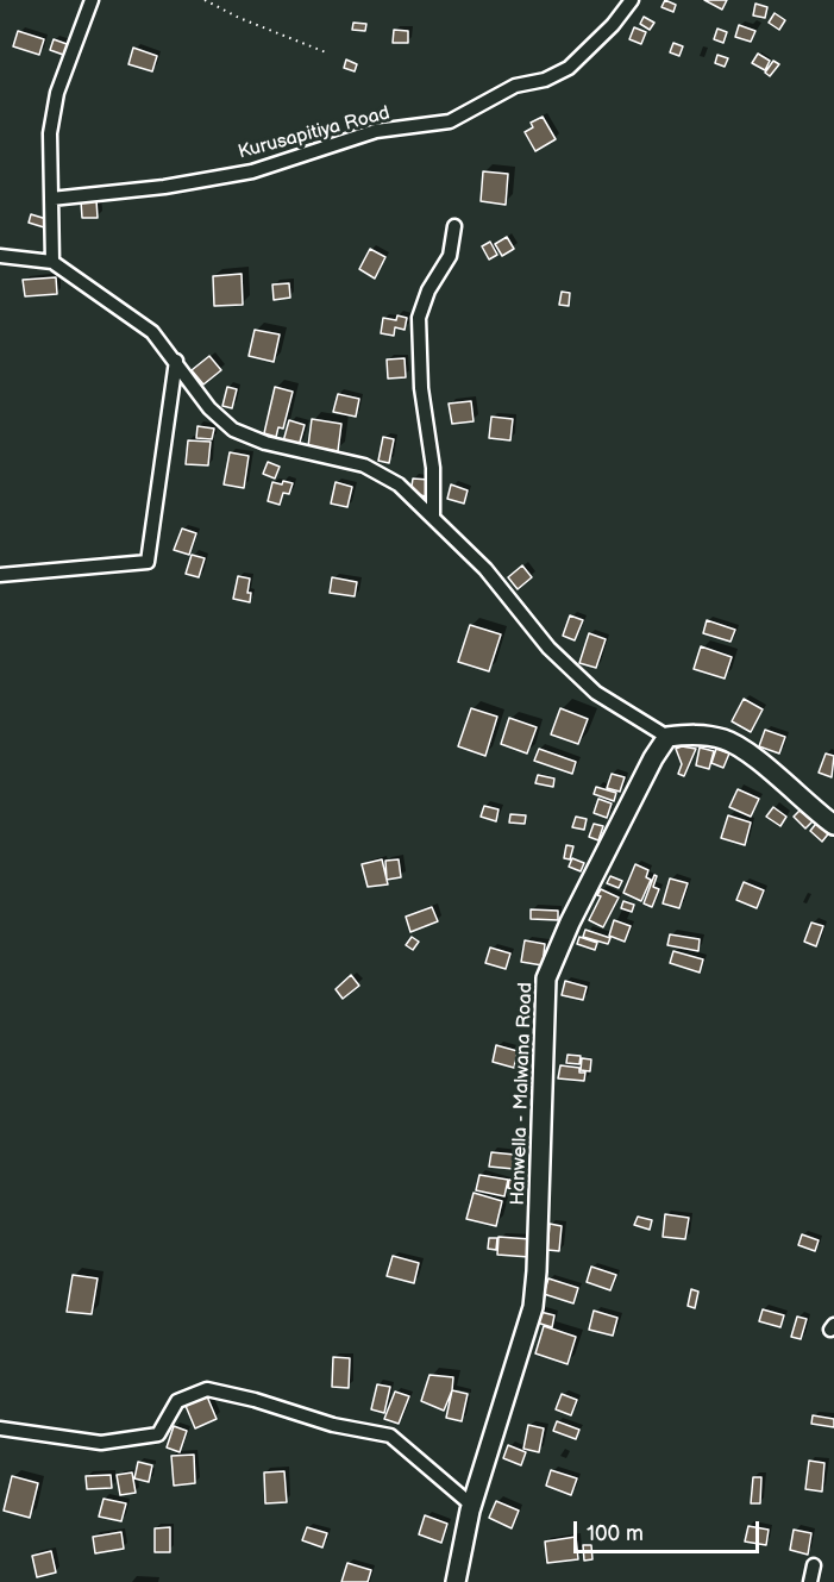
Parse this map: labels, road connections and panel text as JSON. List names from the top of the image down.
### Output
{
  "streets": {
    "street": ["Kurusapitiya Road", "Hanwella - Malwana Road"]
  },
  "scale_bar": "100 m"
}
